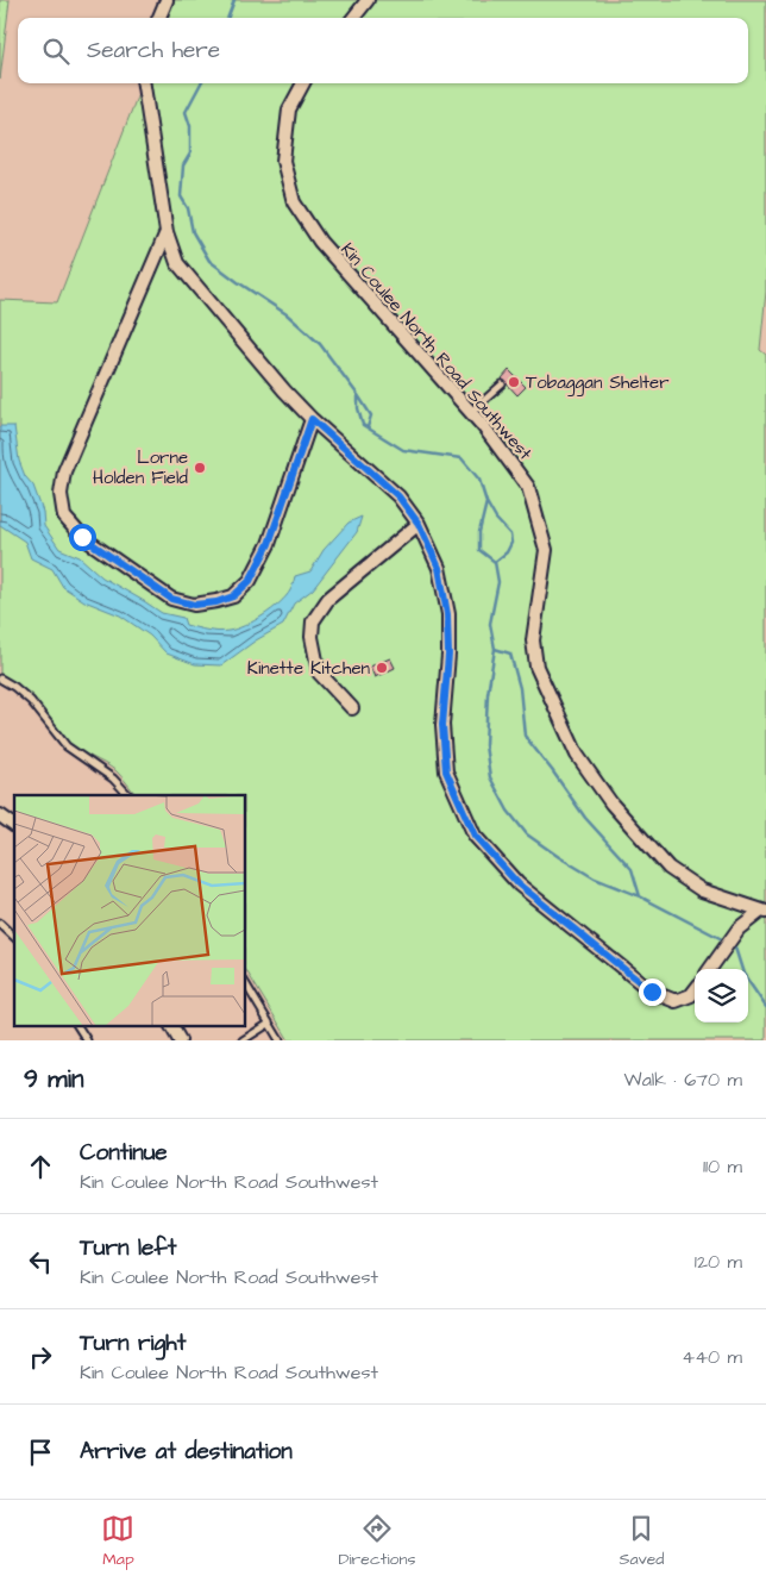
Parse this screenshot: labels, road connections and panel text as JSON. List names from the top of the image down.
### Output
{
  "streets": {
    "street": ["Kin Coulee North Road Southwest"]
  },
  "places": ["Tobaggan Shelter", "Lorne Holden Field", "Kinette Kitchen"],
  "page": {
    "search": "Search here",
    "heading": ["9 min", "Walk · 670 m"],
    "list": [
      ["Continue", "Kin Coulee North Road Southwest", "110 m"],
      ["Turn left", "Kin Coulee North Road Southwest", "120 m"],
      ["Turn right", "Kin Coulee North Road Southwest", "440 m"],
      "Arrive at destination"
    ],
    "nav": ["Map", "Directions", "Saved"]
  }
}
